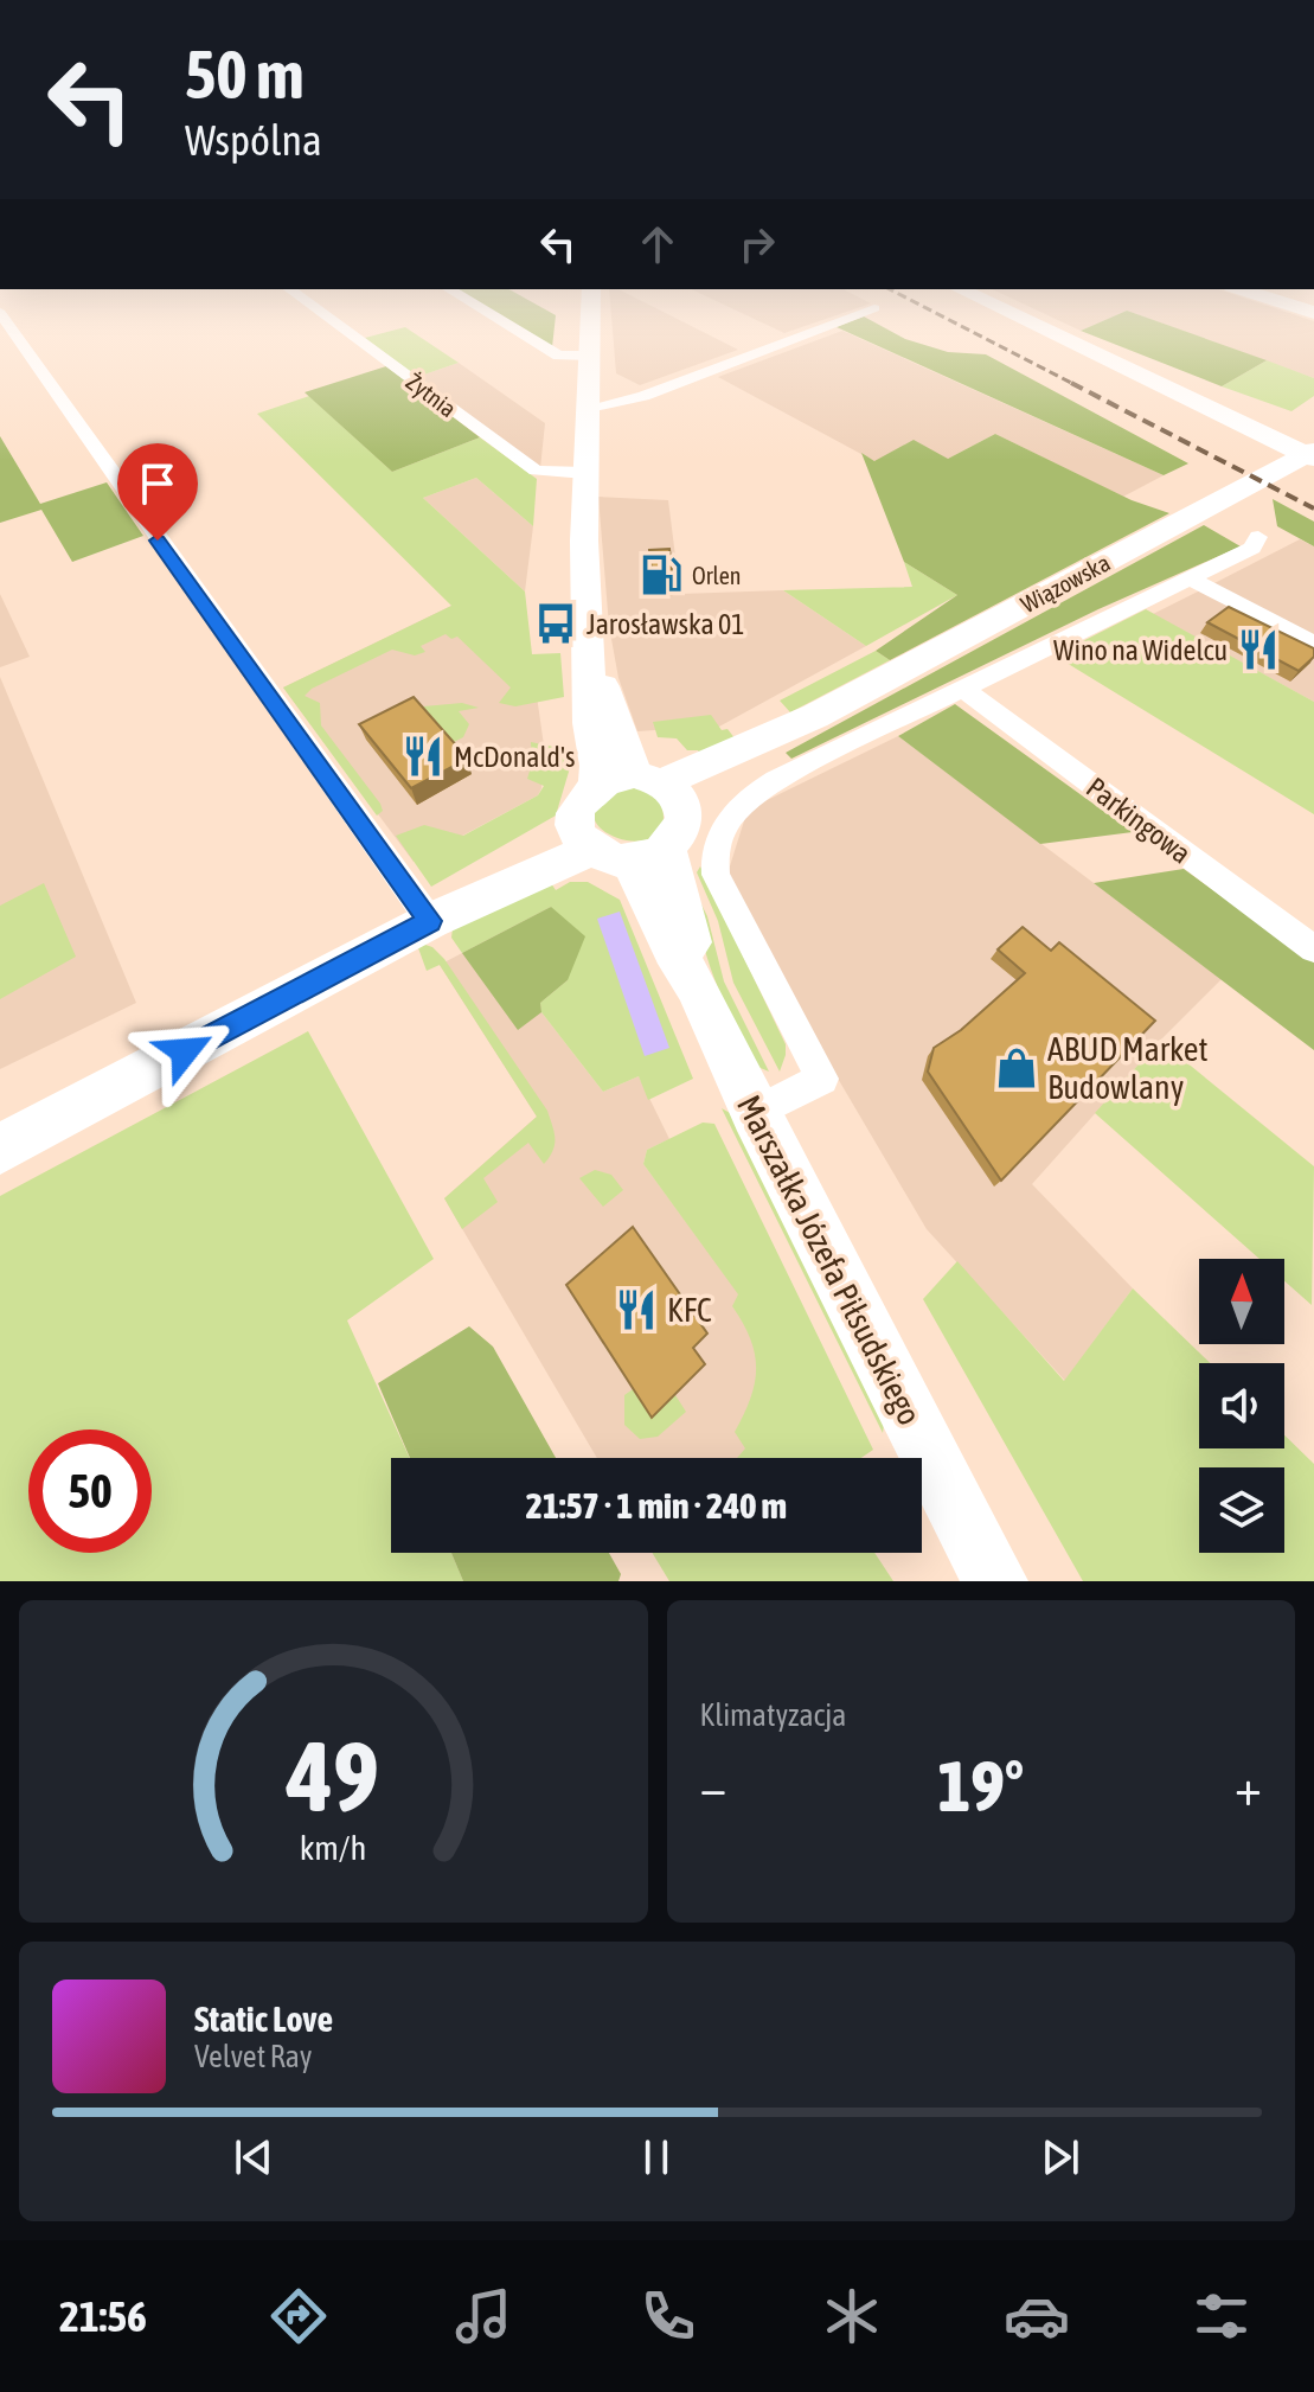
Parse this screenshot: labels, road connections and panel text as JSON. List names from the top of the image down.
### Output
{
  "streets": {
    "main road": ["Wiązowska", "Marszałka Józefa Piłsudskiego"],
    "street": ["Żytnia", "Parkingowa"]
  },
  "places": {
    "fuel station": ["Orlen"],
    "bus stop": ["Jarosławska 01"],
    "restaurant": ["Wino na Widelcu", "McDonald's", "KFC"],
    "shop": ["ABUD Market Budowlany"]
  },
  "north": "top",
  "page": {
    "turn": ["50 m", "Wspólna"],
    "limit": "50",
    "trip": "21:57 · 1 min · 240 m",
    "tile": "Klimatyzacja",
    "heat": ["−", "19°", "+"],
    "song": ["Static Love", "Velvet Ray"],
    "tabs": "21:56",
    "gauge": ["49", "km/h"]
  }
}
